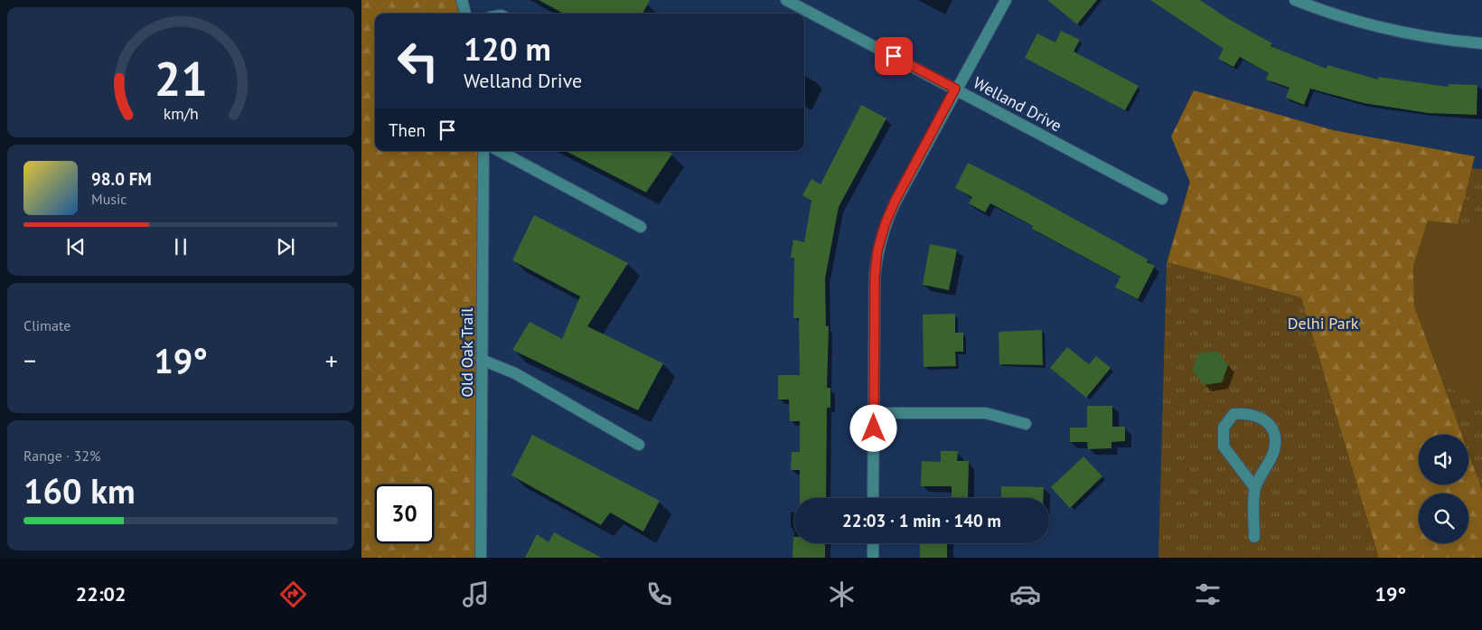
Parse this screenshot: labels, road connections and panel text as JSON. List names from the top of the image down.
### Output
{
  "streets": {
    "street": ["Welland Drive", "Old Oak Trail"]
  },
  "parks": ["Delhi Park"],
  "page": {
    "turn": ["120 m", "Welland Drive"],
    "then": "Then",
    "song": ["98.0 FM", "Music"],
    "tile": [
      "Climate",
      ["Range · 32%", "160 km"]
    ],
    "heat": ["−", "19°", "+"],
    "limit": "30",
    "trip": "22:03 · 1 min · 140 m",
    "tabs": ["22:02", "19°"],
    "gauge": ["21", "km/h"]
  }
}
